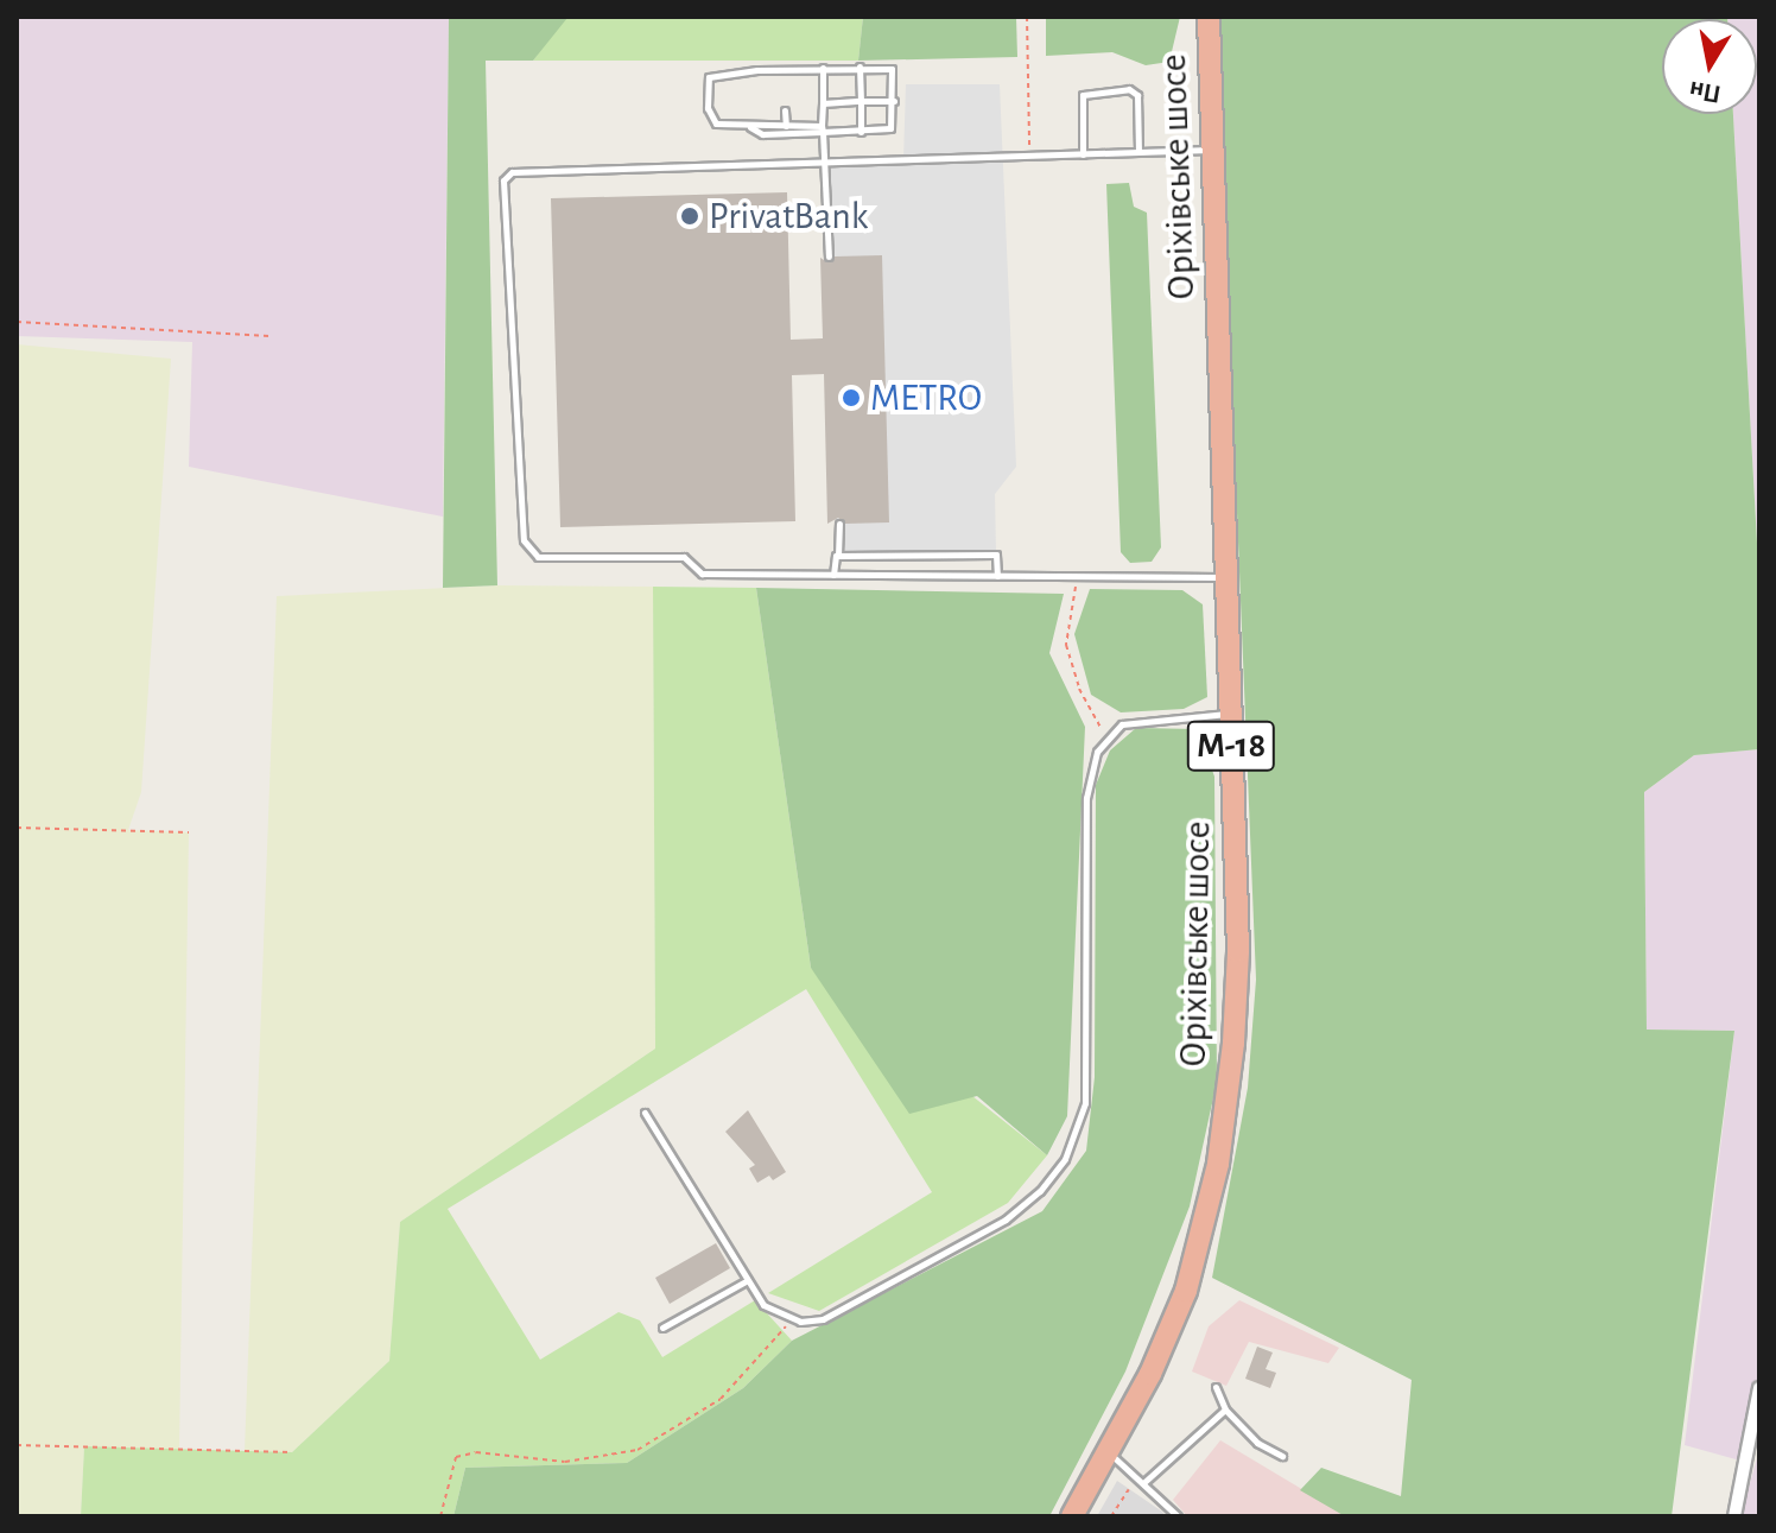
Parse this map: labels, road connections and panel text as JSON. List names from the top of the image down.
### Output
{
  "streets": {
    "highway": ["Оріхівське шосе", "М-18"]
  },
  "crossings": [
    ["Оріхівське шосе", "М-18"]
  ],
  "places": ["PrivatBank", "METRO"],
  "north": "bottom"
}
